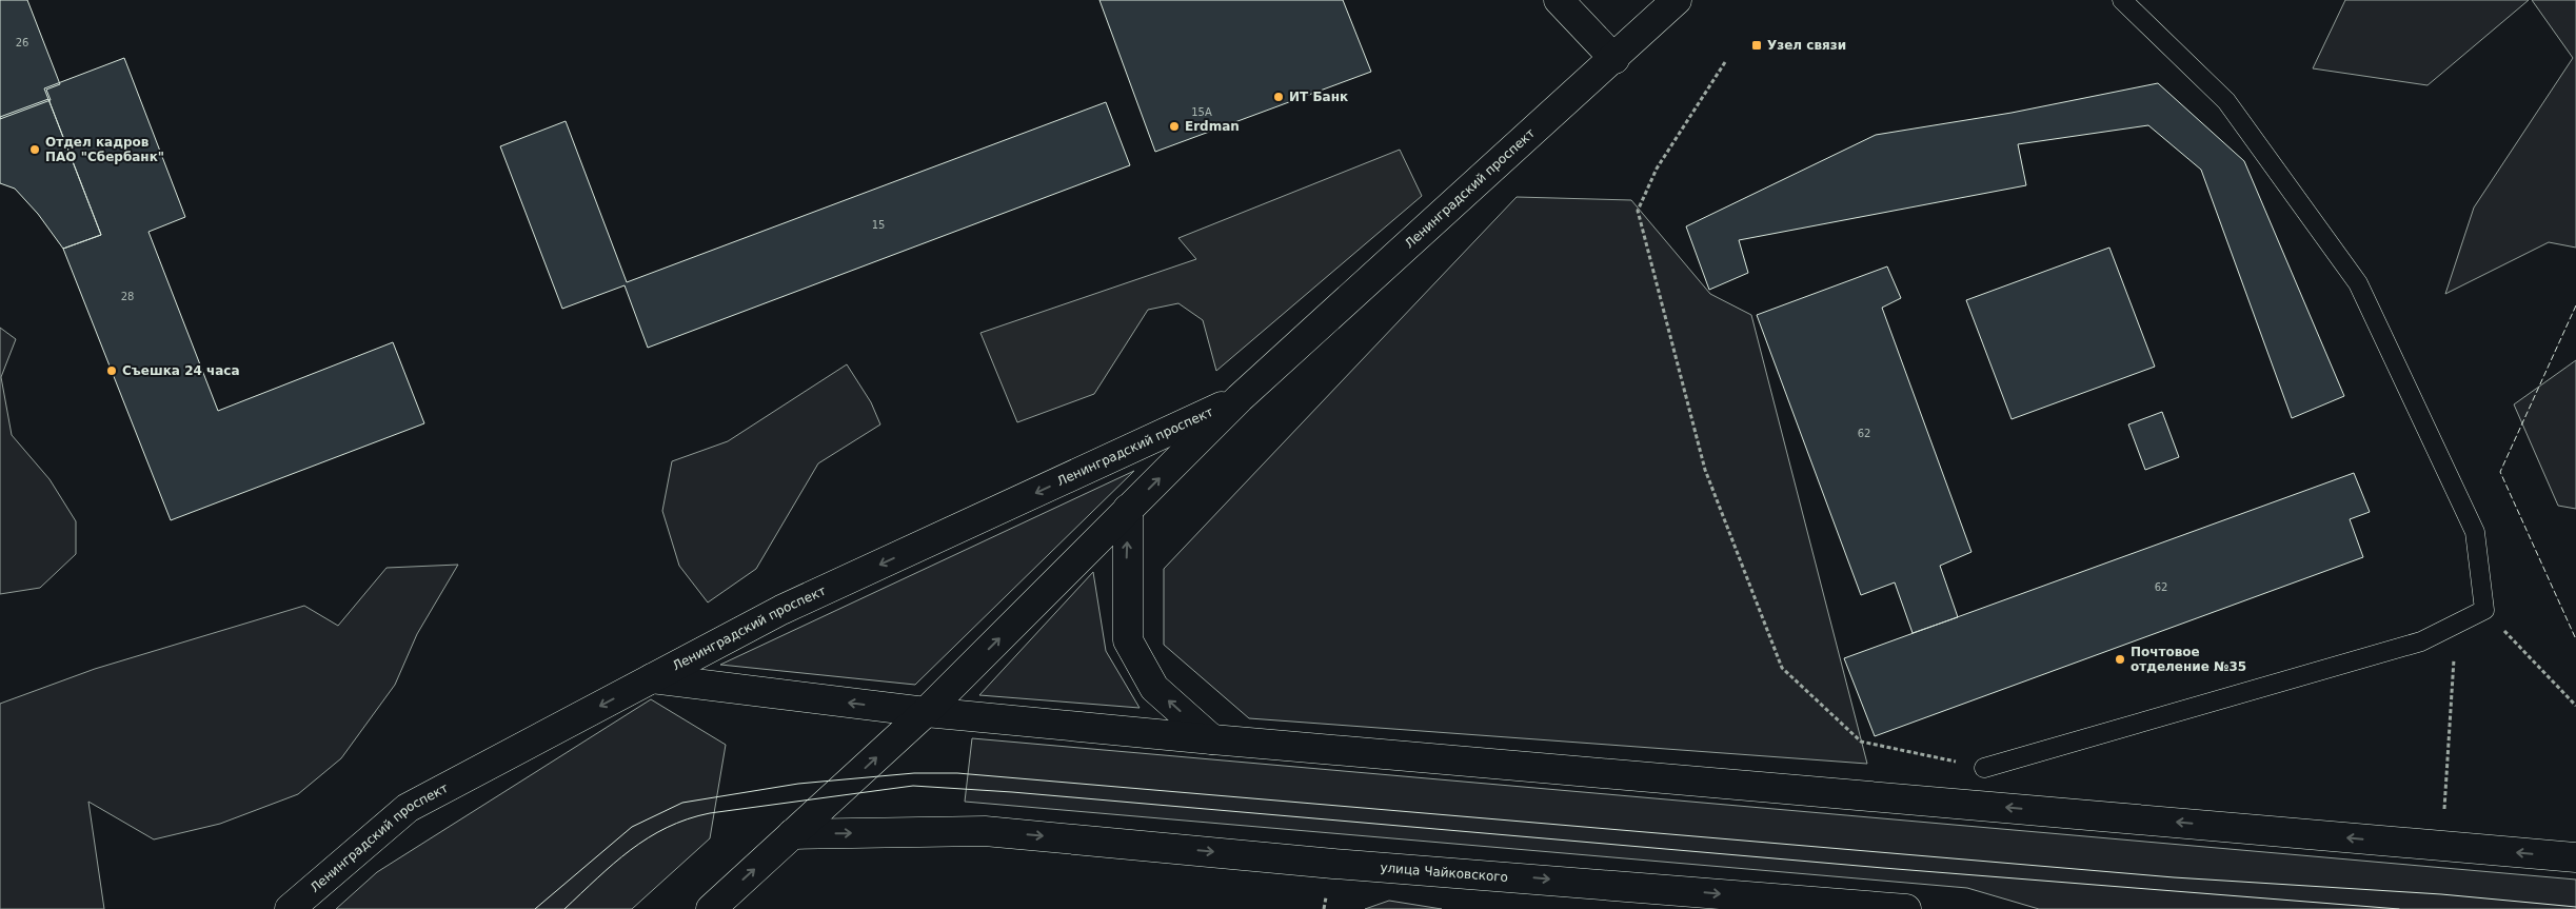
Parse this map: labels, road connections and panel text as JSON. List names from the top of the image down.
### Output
{
  "streets": {
    "main road": ["Ленинградский проспект", "улица Чайковского"]
  },
  "crossings": [
    ["Ленинградский проспект", "улица Чайковского"]
  ],
  "places": {
    "transit": ["Узел связи"],
    "other": [
      "ИТ Банк",
      "Erdman",
      "Отдел кадров ПАО \"Сбербанк\"",
      "Съешка 24 часа",
      "Почтовое отделение №35"
    ]
  },
  "house_numbers": [
    "26",
    "15А",
    "15",
    "28",
    "62",
    "62"
  ]
}
